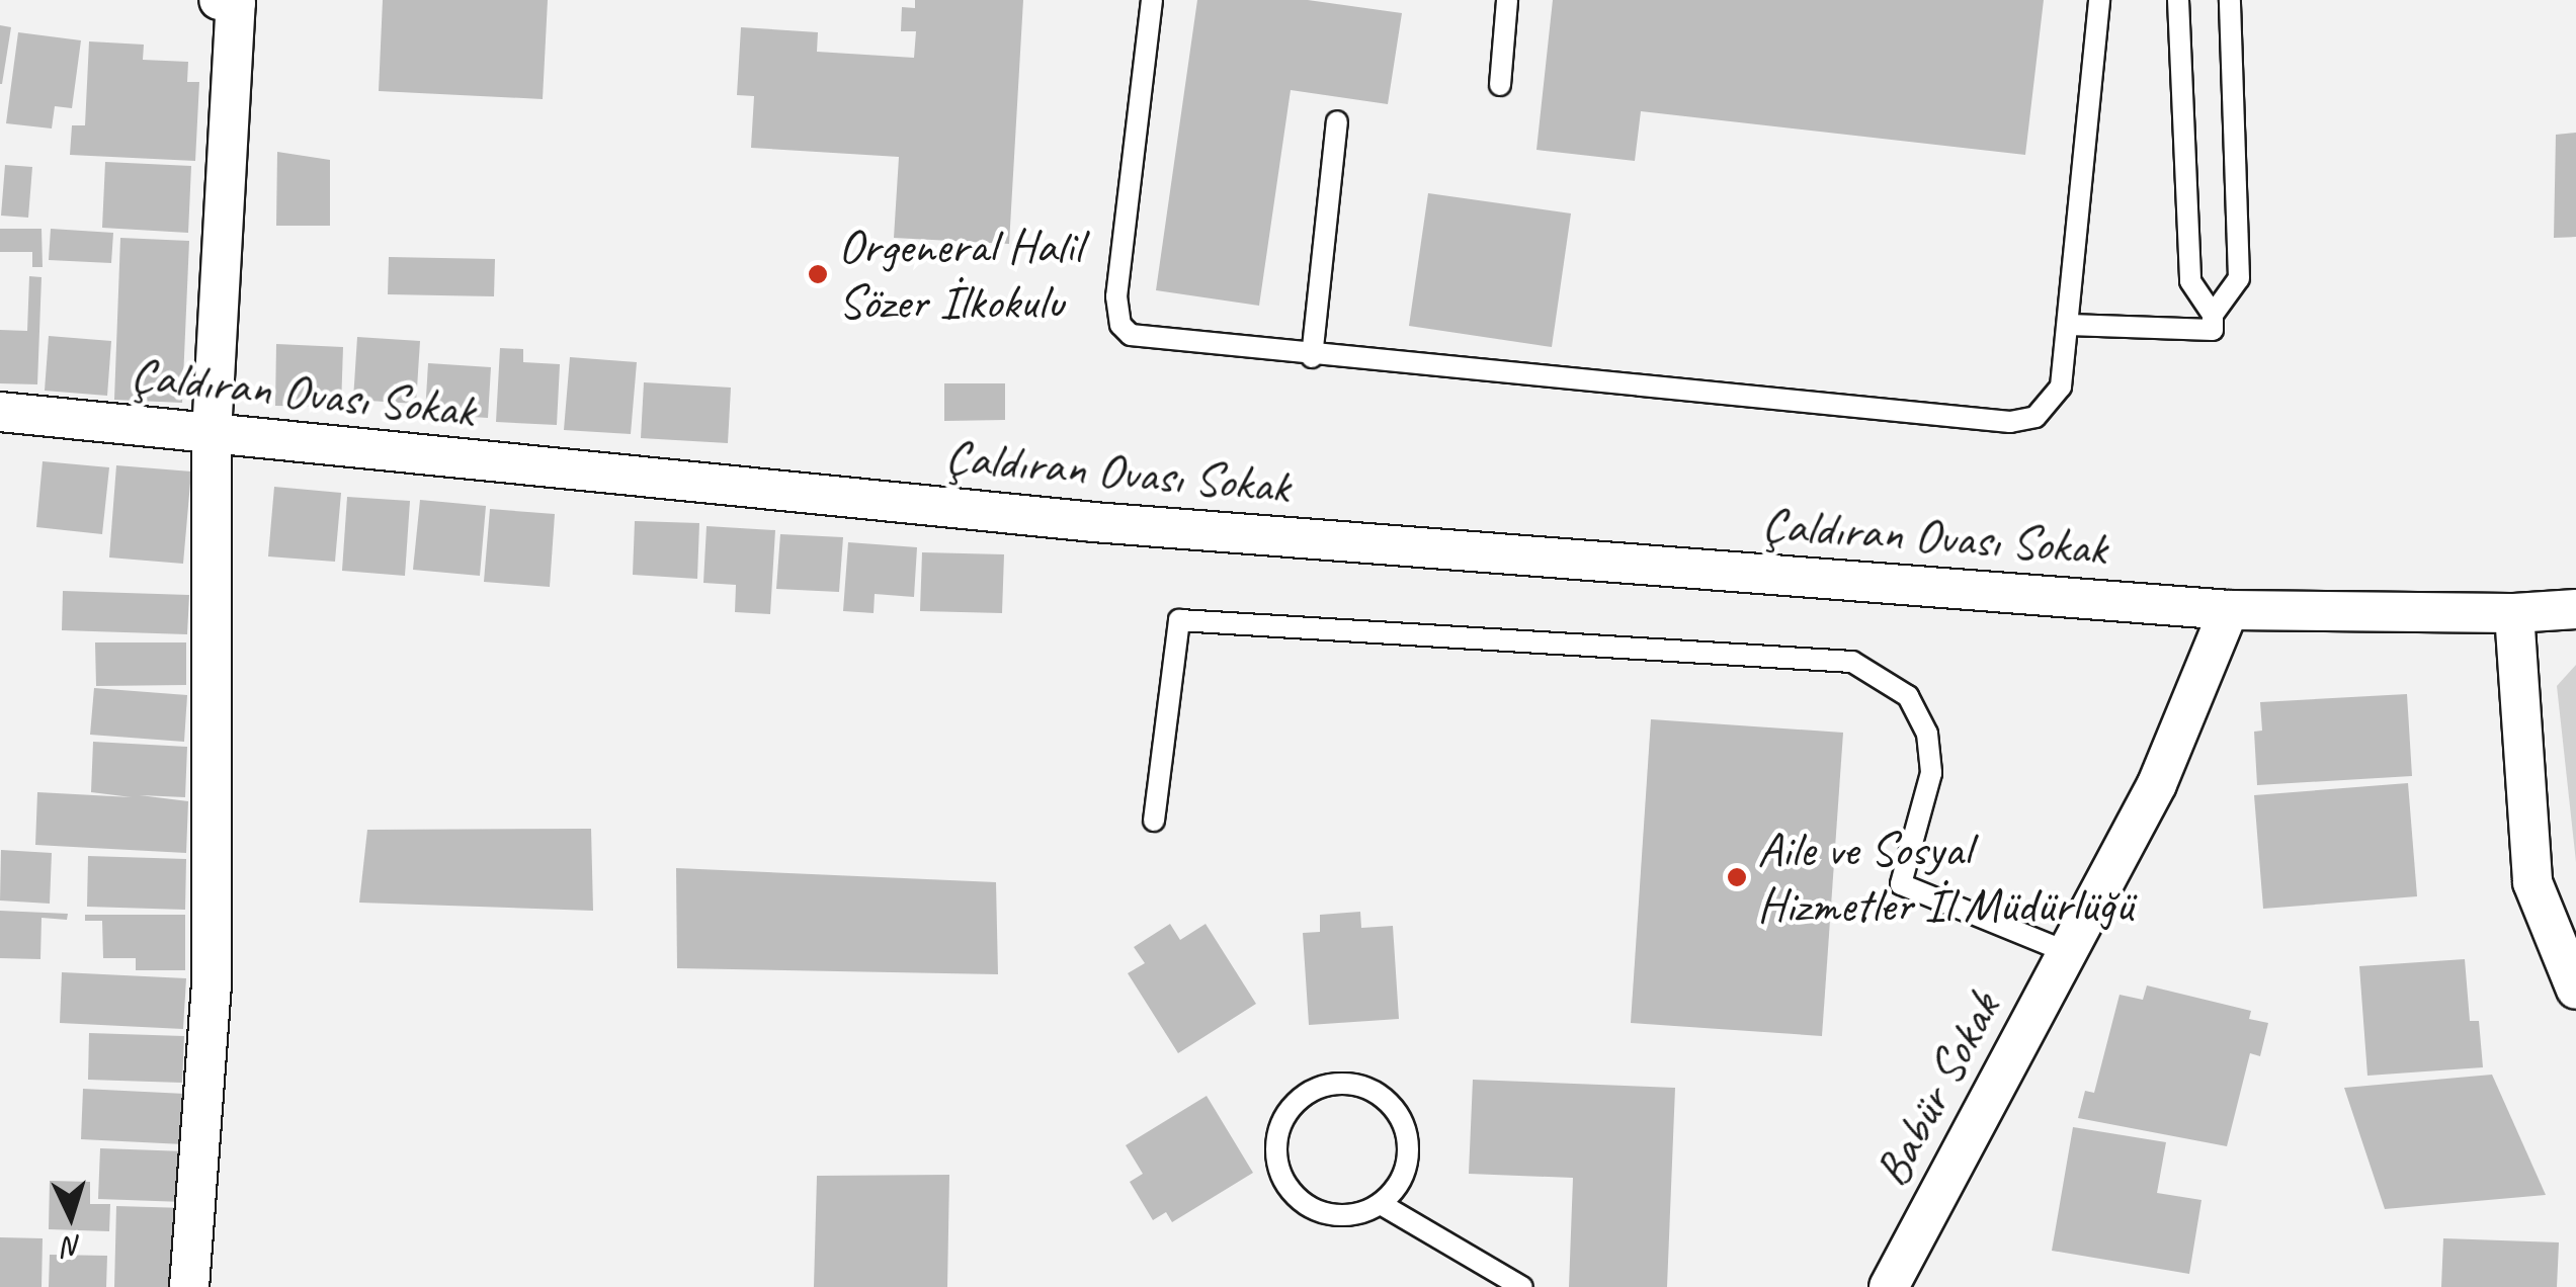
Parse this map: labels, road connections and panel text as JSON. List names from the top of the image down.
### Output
{
  "streets": {
    "street": ["Çaldıran Ovası Sokak", "Babür Sokak"]
  },
  "crossings": [
    ["Çaldıran Ovası Sokak", "Babür Sokak"]
  ],
  "places": ["Orgeneral Halil Sözer İlkokulu", "Aile ve Sosyal Hizmetler İl Müdürlüğü"],
  "north": "bottom"
}
